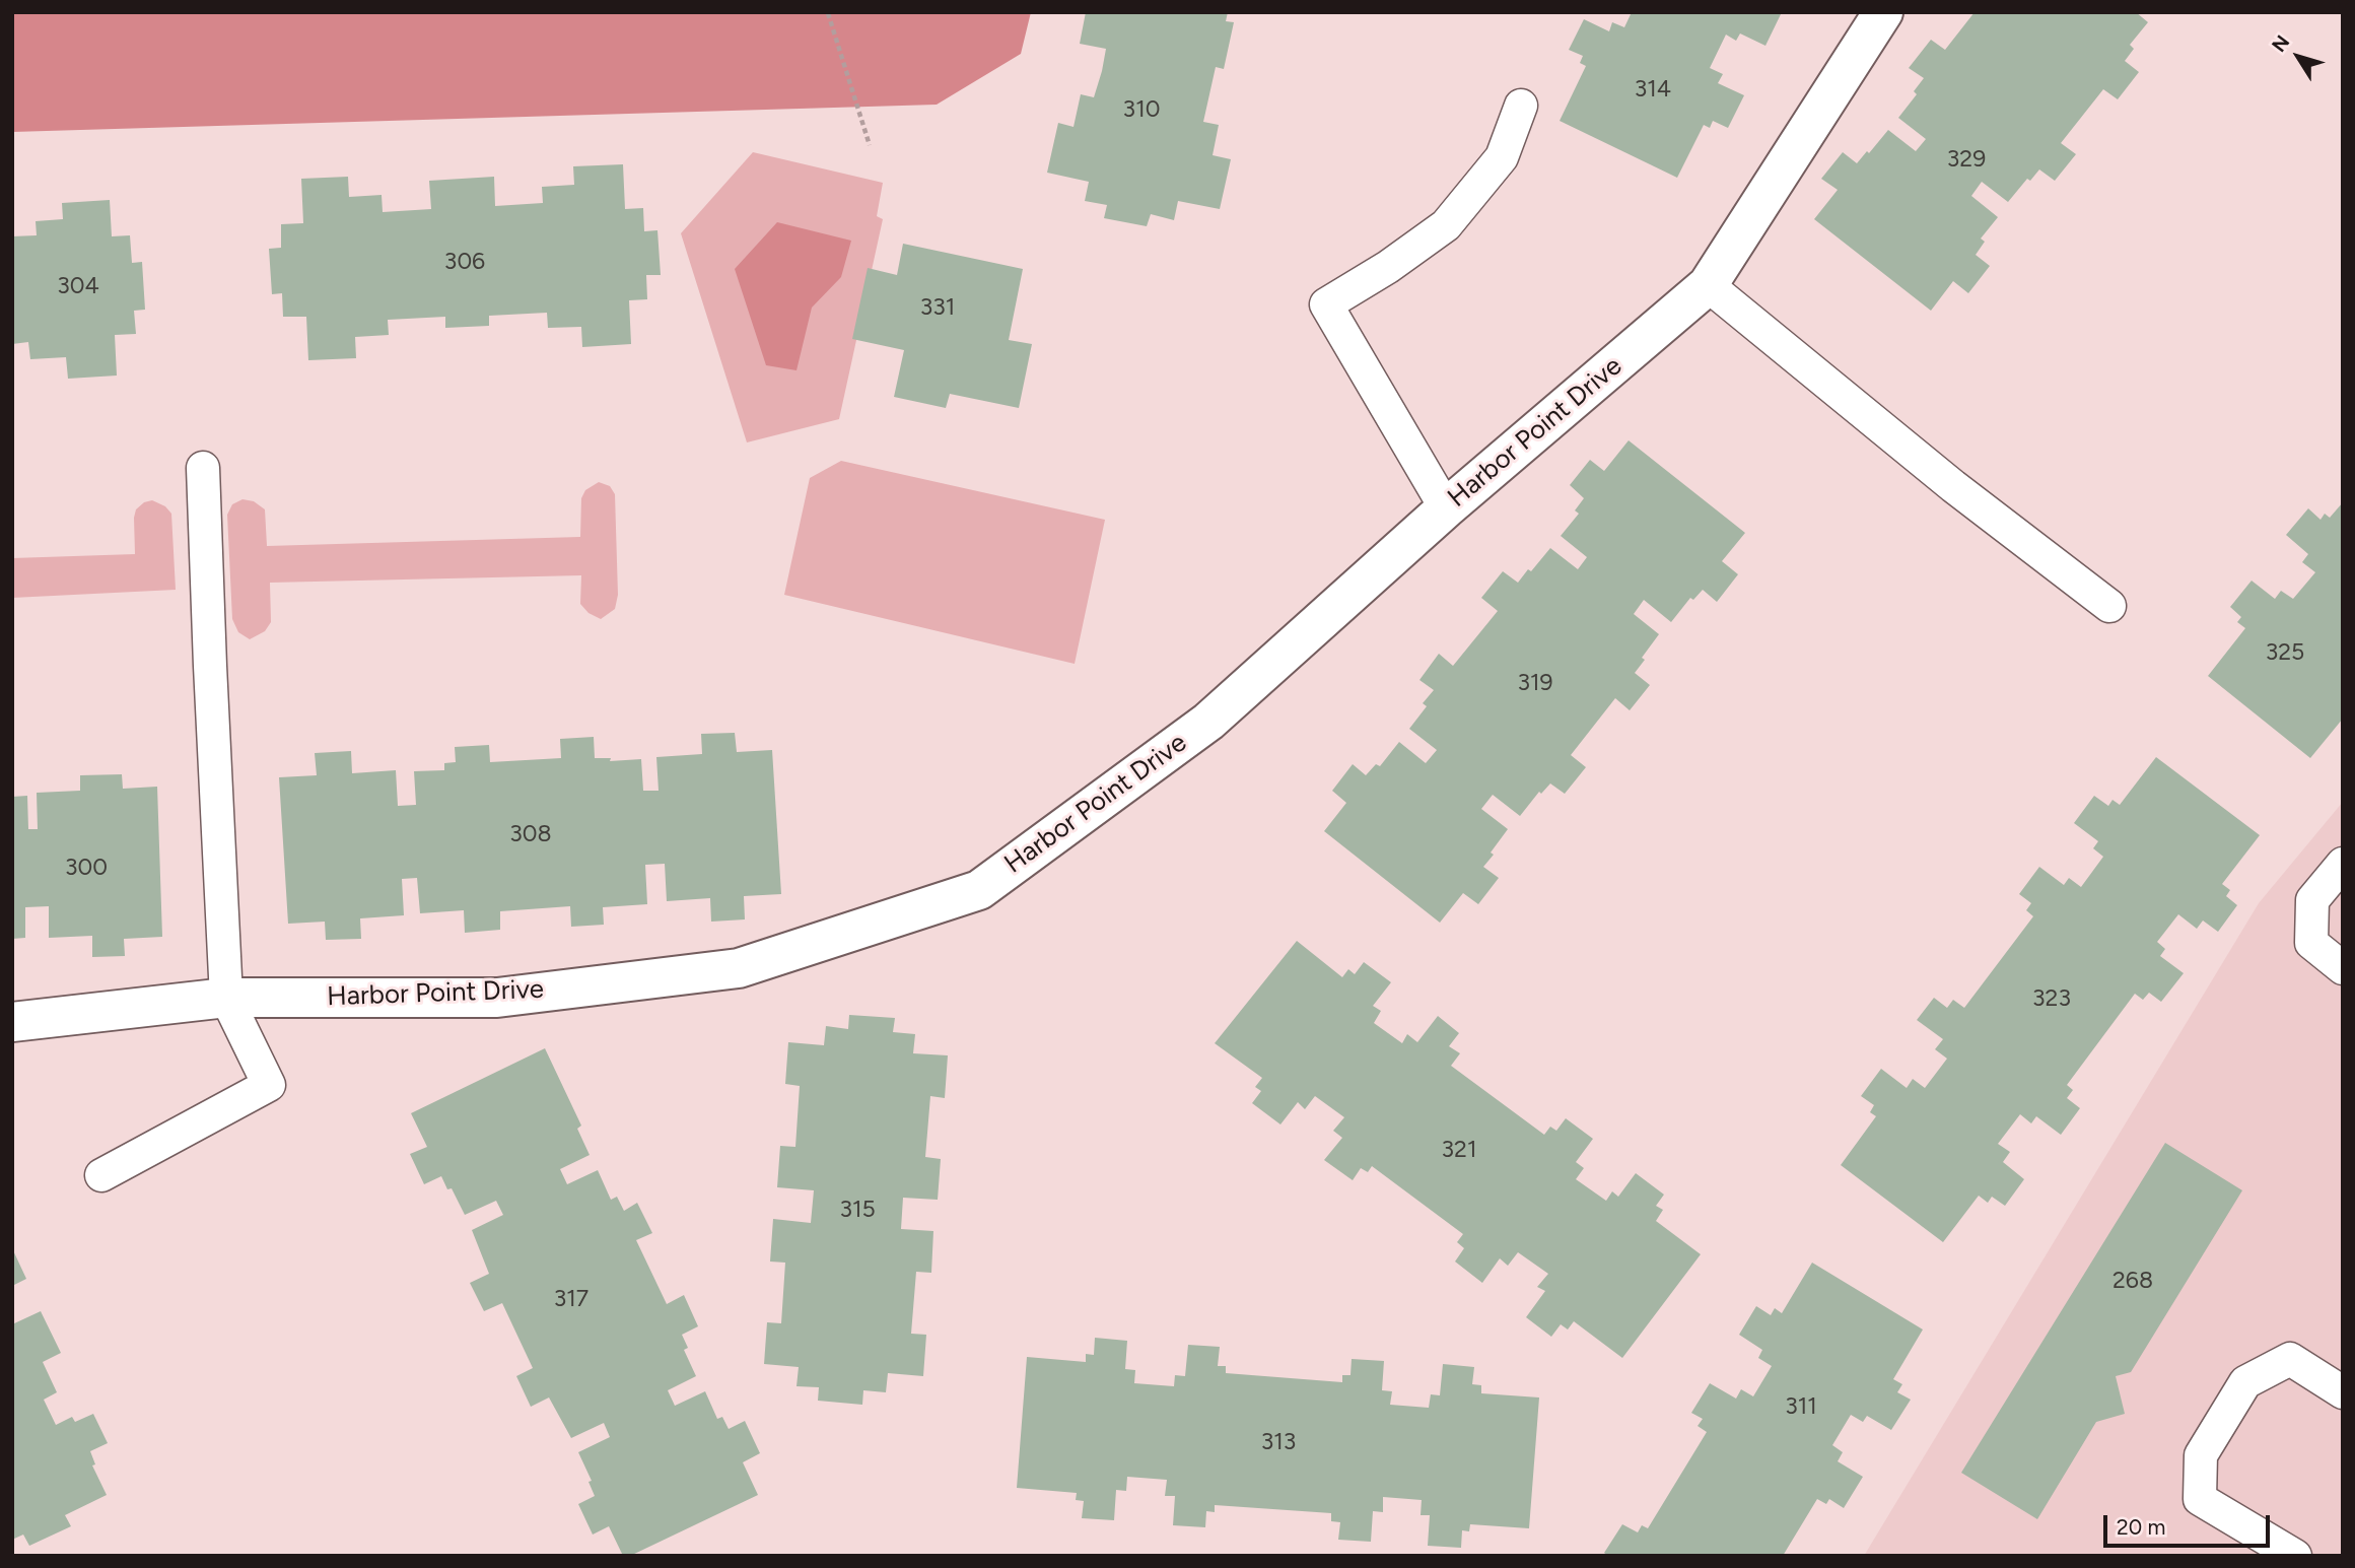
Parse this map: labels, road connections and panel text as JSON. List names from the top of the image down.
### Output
{
  "streets": {
    "street": ["Harbor Point Drive"]
  },
  "house_numbers": [
    "314",
    "310",
    "329",
    "306",
    "304",
    "331",
    "325",
    "319",
    "308",
    "300",
    "323",
    "321",
    "315",
    "268",
    "317",
    "311",
    "313"
  ],
  "scale_bar": "20 m",
  "north": "top left"
}
